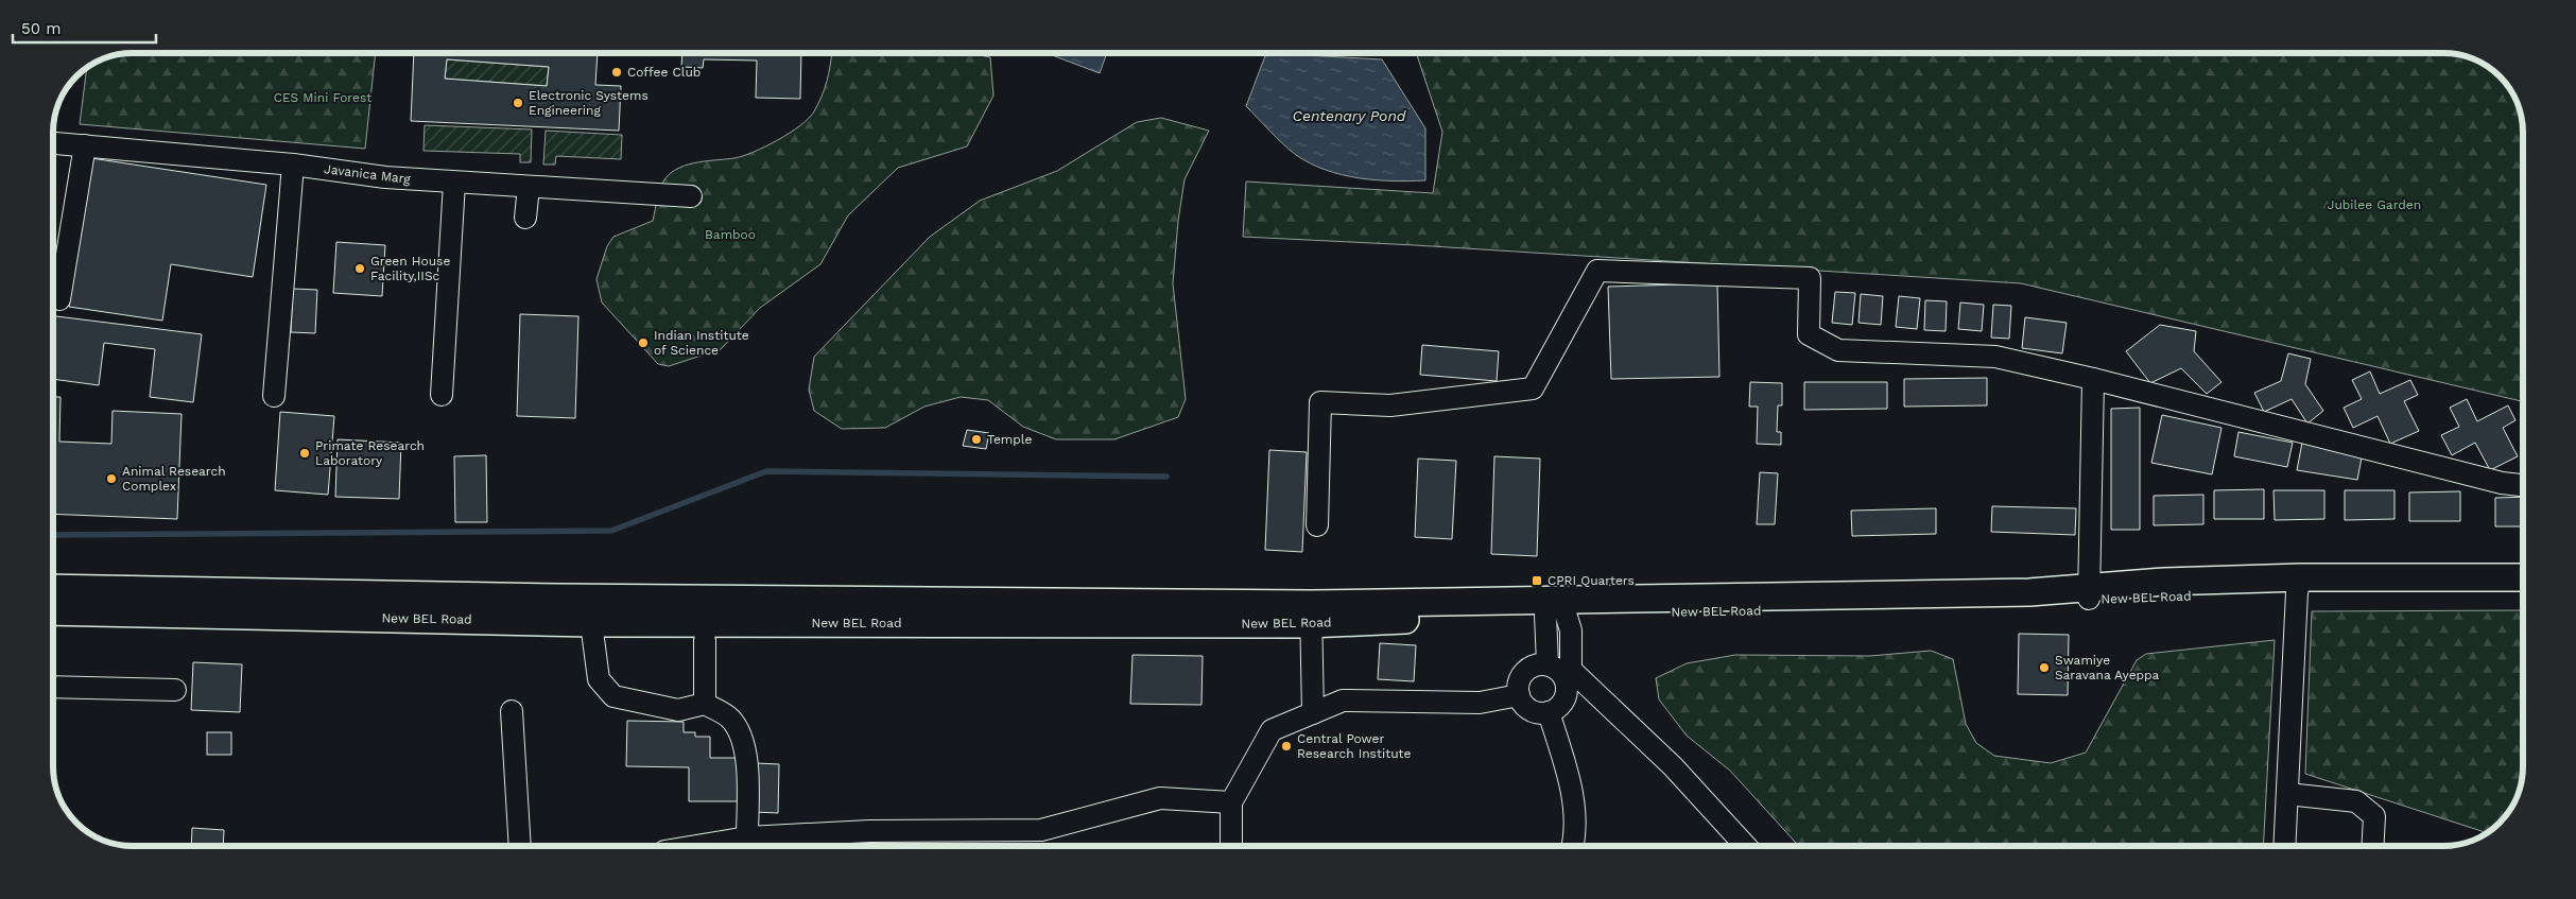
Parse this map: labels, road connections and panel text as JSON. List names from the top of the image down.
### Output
{
  "streets": {
    "main road": ["New BEL Road"],
    "street": ["Javanica Marg"]
  },
  "water": ["Centenary Pond"],
  "parks": ["CES Mini Forest", "Jubilee Garden", "Bamboo"],
  "places": {
    "other": [
      "Coffee Club",
      "Electronic Systems Engineering",
      "Green House Facility,IISc",
      "Indian Institute of Science",
      "Temple",
      "Primate Research Laboratory",
      "Animal Research Complex",
      "Swamiye Saravana Ayeppa",
      "Central Power Research Institute"
    ],
    "transit": ["CPRI Quarters"]
  },
  "scale_bar": "50 m"
}
